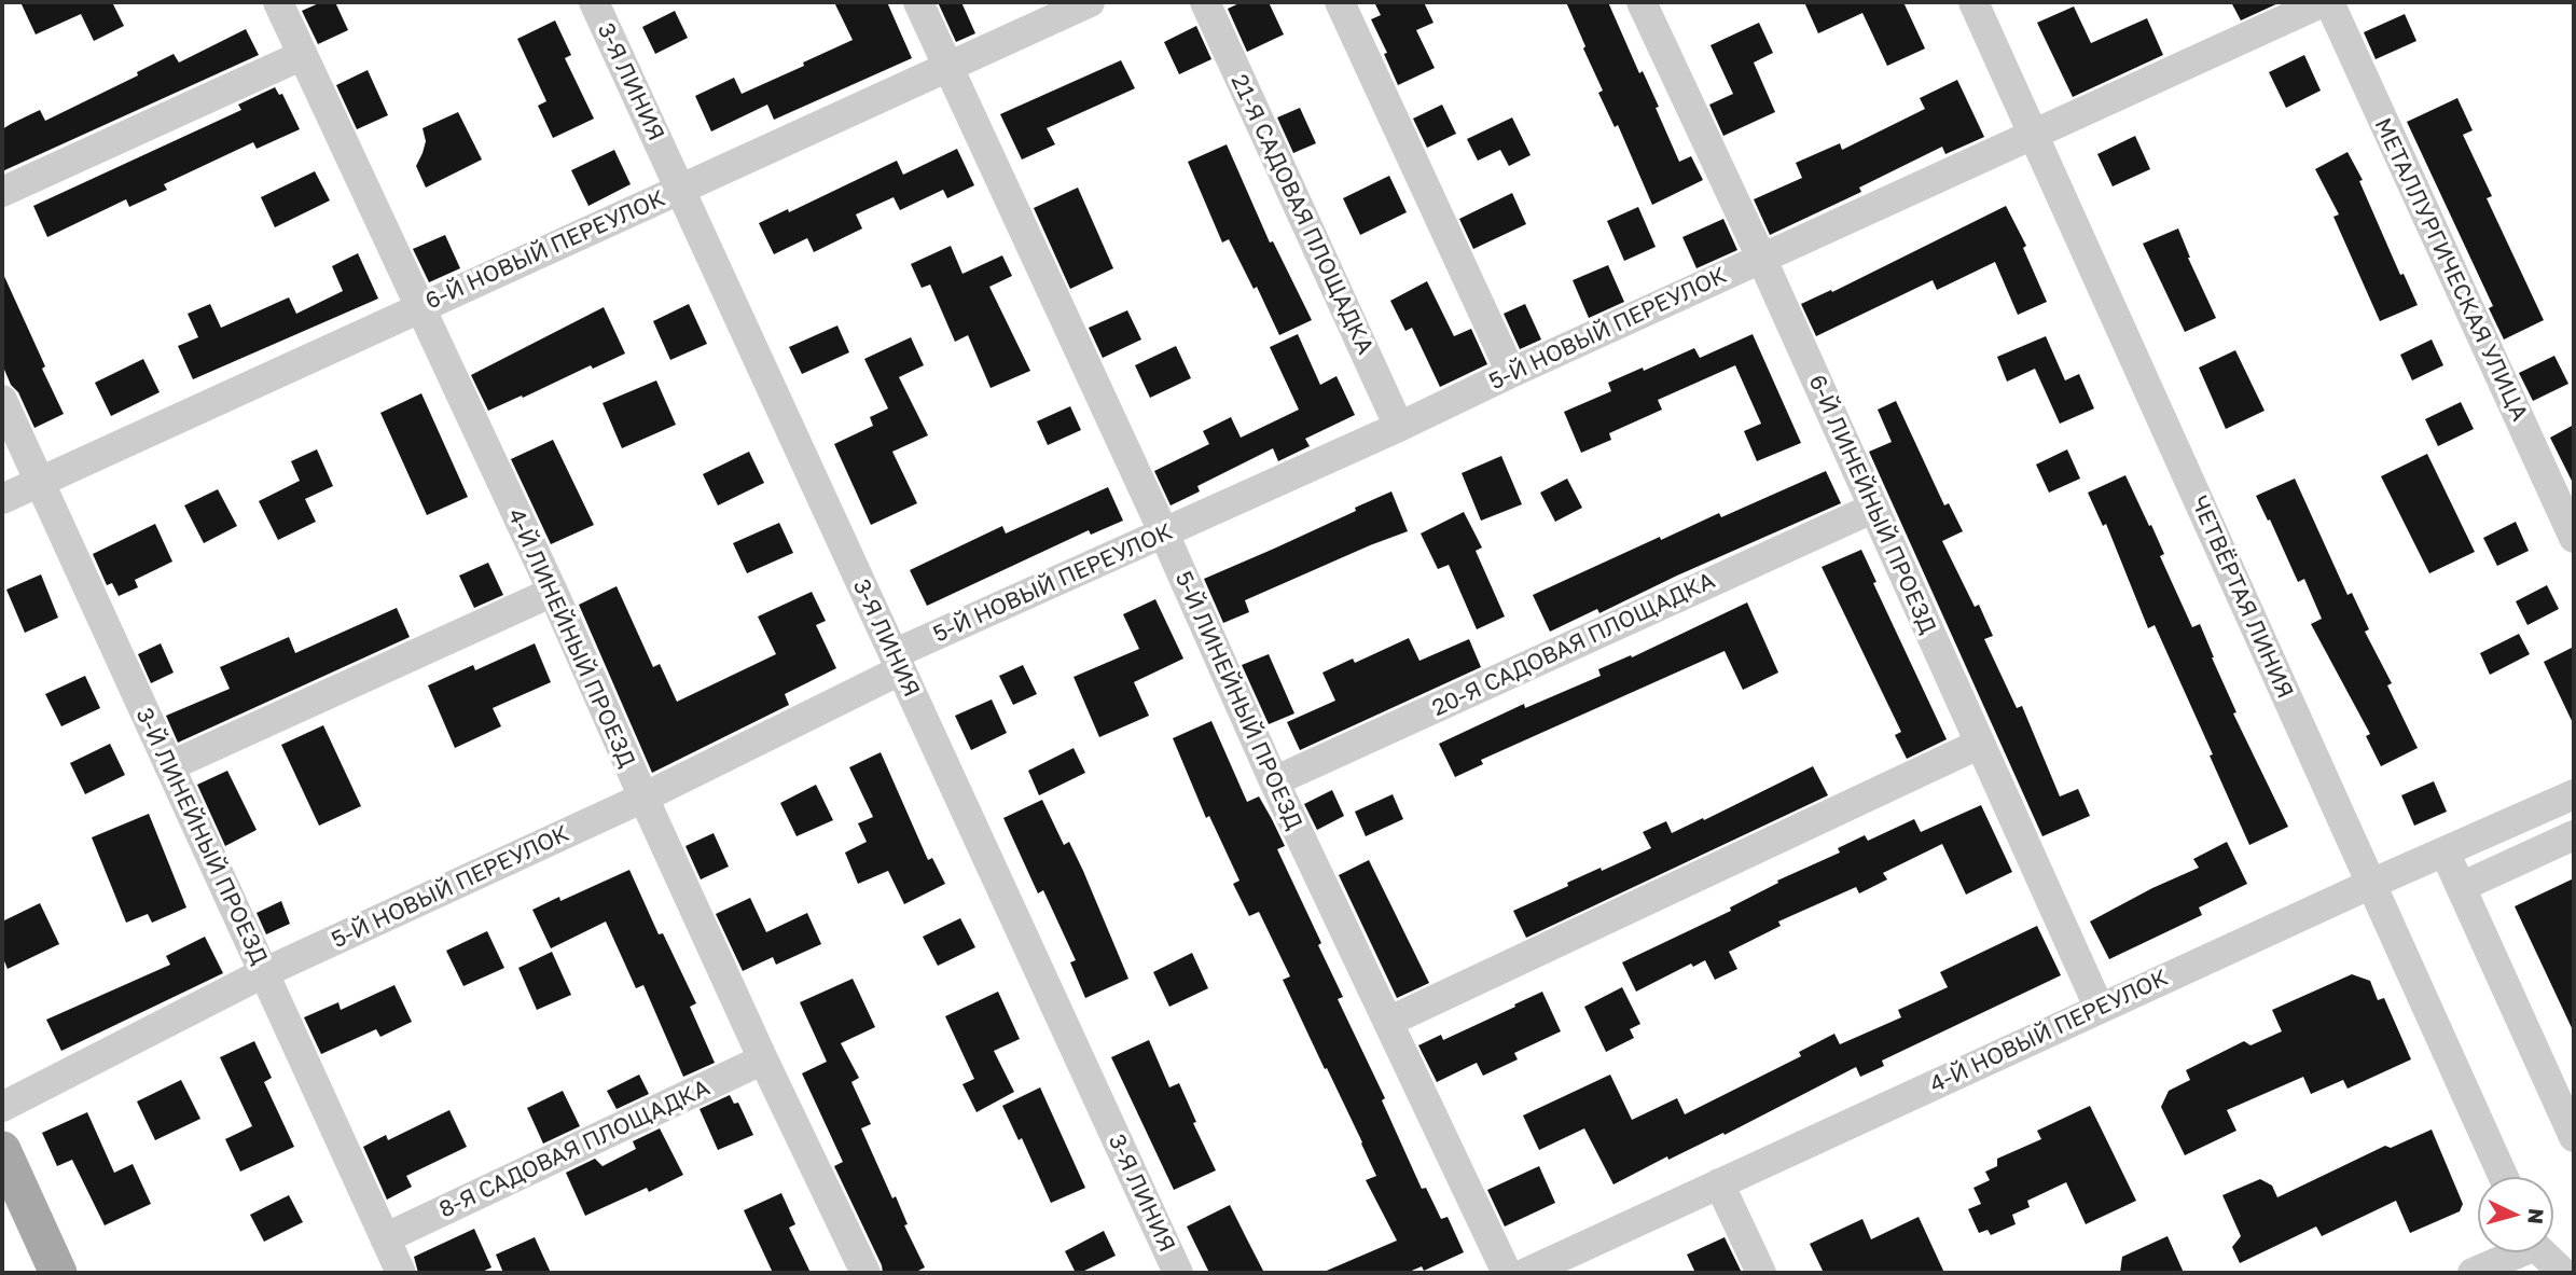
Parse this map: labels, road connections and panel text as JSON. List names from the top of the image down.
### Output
{
  "streets": {
    "street": [
      "3-Я ЛИНИЯ",
      "21-Я САДОВАЯ ПЛОЩАДКА",
      "6-Й НОВЫЙ ПЕРЕУЛОК",
      "МЕТАЛЛУРГИЧЕСКАЯ УЛИЦА",
      "5-Й НОВЫЙ ПЕРЕУЛОК",
      "6-Й ЛИНЕЙНЫЙ ПРОЕЗД",
      "ЧЕТВЁРТАЯ ЛИНИЯ",
      "4-Й ЛИНЕЙНЫЙ ПРОЕЗД",
      "20-Я САДОВАЯ ПЛОЩАДКА",
      "5-Й ЛИНЕЙНЫЙ ПРОЕЗД",
      "3-Й ЛИНЕЙНЫЙ ПРОЕЗД",
      "4-Й НОВЫЙ ПЕРЕУЛОК",
      "8-Я САДОВАЯ ПЛОЩАДКА"
    ]
  },
  "crossings": [
    ["3-Я ЛИНИЯ", "6-Й НОВЫЙ ПЕРЕУЛОК"],
    ["3-Я ЛИНИЯ", "5-Й НОВЫЙ ПЕРЕУЛОК"],
    ["21-Я САДОВАЯ ПЛОЩАДКА", "5-Й НОВЫЙ ПЕРЕУЛОК"],
    ["6-Й НОВЫЙ ПЕРЕУЛОК", "4-Й ЛИНЕЙНЫЙ ПРОЕЗД"],
    ["6-Й НОВЫЙ ПЕРЕУЛОК", "5-Й ЛИНЕЙНЫЙ ПРОЕЗД"],
    ["6-Й НОВЫЙ ПЕРЕУЛОК", "3-Й ЛИНЕЙНЫЙ ПРОЕЗД"],
    ["5-Й НОВЫЙ ПЕРЕУЛОК", "6-Й ЛИНЕЙНЫЙ ПРОЕЗД"],
    ["5-Й НОВЫЙ ПЕРЕУЛОК", "ЧЕТВЁРТАЯ ЛИНИЯ"],
    ["5-Й НОВЫЙ ПЕРЕУЛОК", "4-Й ЛИНЕЙНЫЙ ПРОЕЗД"],
    ["5-Й НОВЫЙ ПЕРЕУЛОК", "5-Й ЛИНЕЙНЫЙ ПРОЕЗД"],
    ["5-Й НОВЫЙ ПЕРЕУЛОК", "3-Й ЛИНЕЙНЫЙ ПРОЕЗД"],
    ["6-Й ЛИНЕЙНЫЙ ПРОЕЗД", "20-Я САДОВАЯ ПЛОЩАДКА"],
    ["6-Й ЛИНЕЙНЫЙ ПРОЕЗД", "4-Й НОВЫЙ ПЕРЕУЛОК"],
    ["ЧЕТВЁРТАЯ ЛИНИЯ", "4-Й НОВЫЙ ПЕРЕУЛОК"],
    ["4-Й ЛИНЕЙНЫЙ ПРОЕЗД", "8-Я САДОВАЯ ПЛОЩАДКА"],
    ["20-Я САДОВАЯ ПЛОЩАДКА", "5-Й ЛИНЕЙНЫЙ ПРОЕЗД"],
    ["3-Й ЛИНЕЙНЫЙ ПРОЕЗД", "8-Я САДОВАЯ ПЛОЩАДКА"]
  ],
  "north": "right"
}
